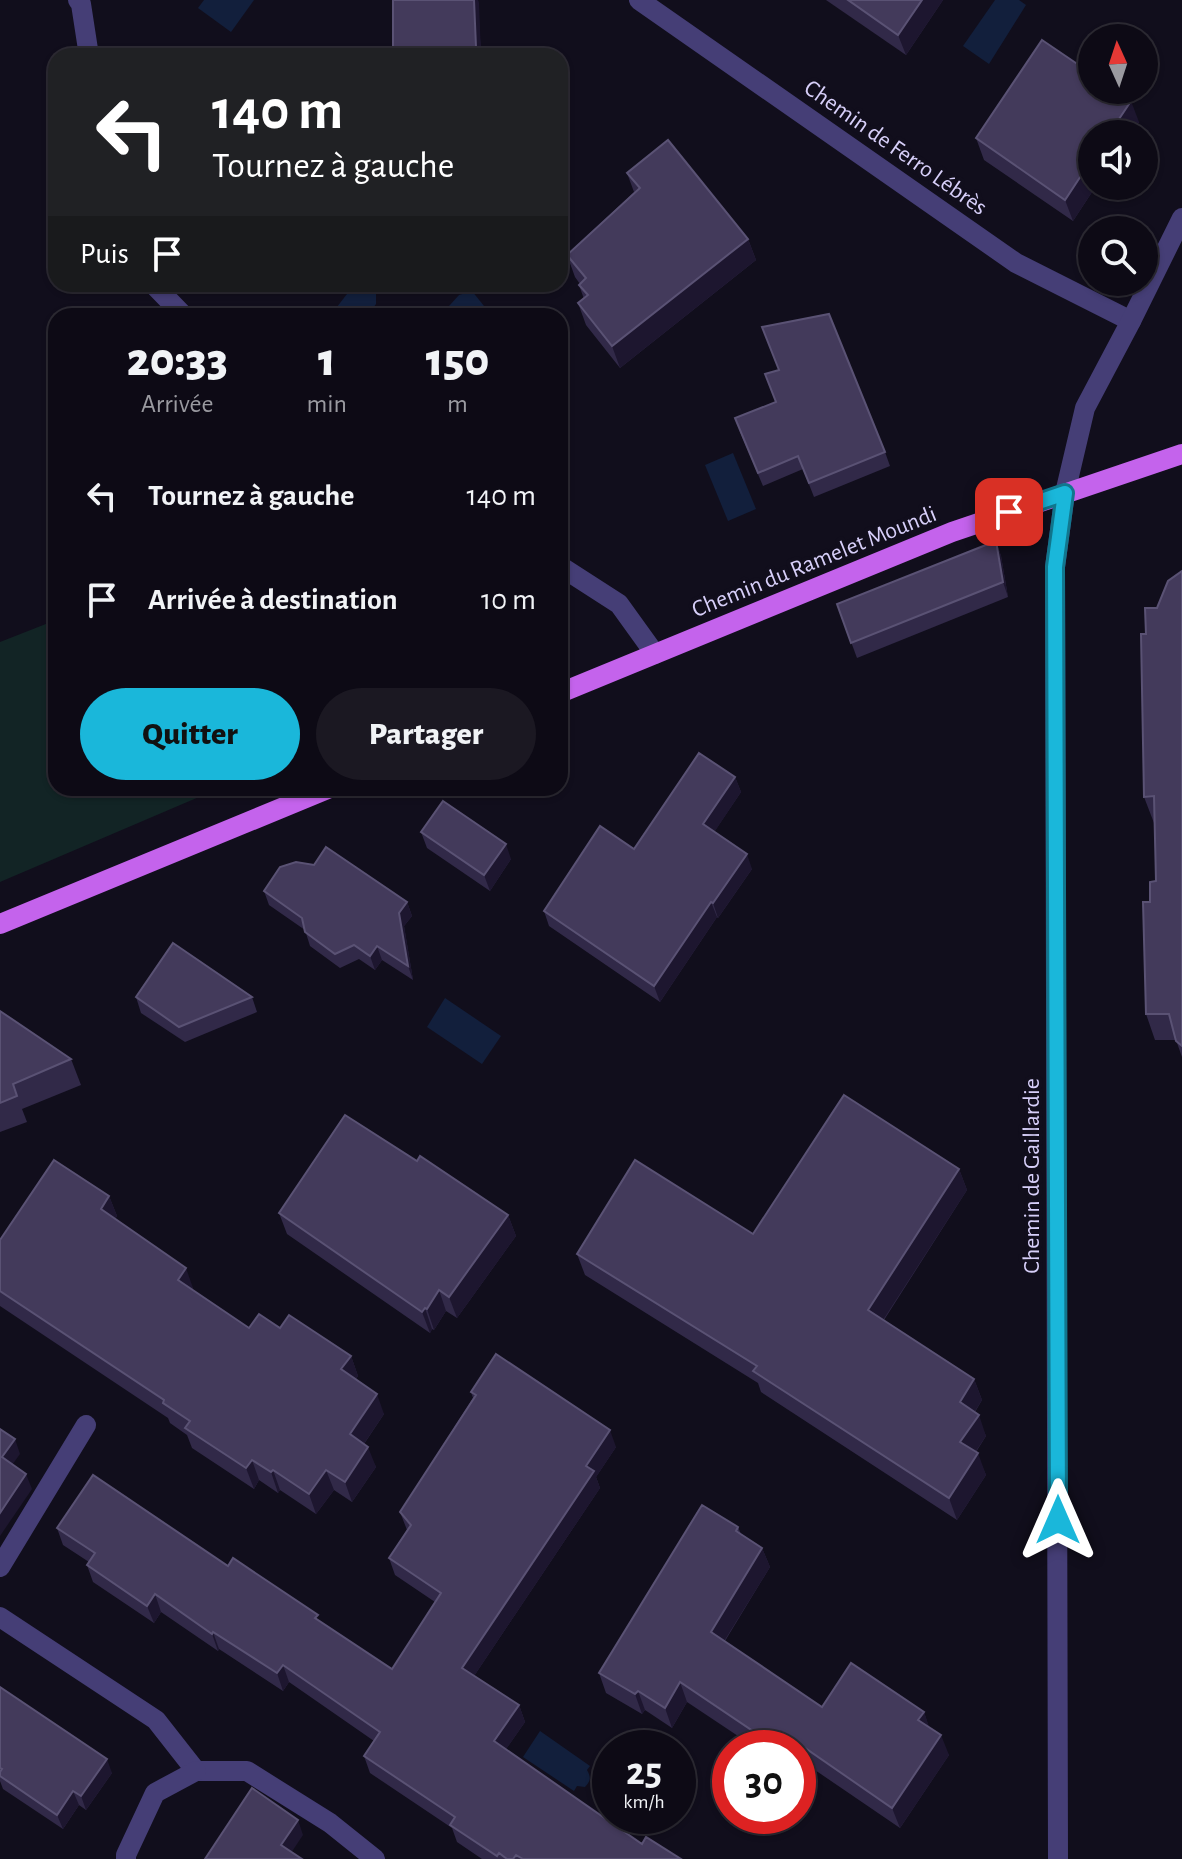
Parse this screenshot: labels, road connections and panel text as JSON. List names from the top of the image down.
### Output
{
  "streets": {
    "main road": ["Chemin du Ramelet Moundi"],
    "street": ["Chemin de Ferro Lébrès", "Chemin de Gaillardie"]
  },
  "crossings": [
    ["Chemin du Ramelet Moundi", "Chemin de Gaillardie"]
  ],
  "north": "top",
  "page": {
    "turn": ["140 m", "Tournez à gauche"],
    "then": "Puis",
    "eta": [
      "20:33",
      "Arrivée",
      "1",
      "min",
      "150",
      "m"
    ],
    "list": [
      {
        "name": "Tournez à gauche",
        "value": "140 m"
      },
      {
        "name": "Arrivée à destination",
        "value": "10 m"
      }
    ],
    "buttons": ["Quitter", "Partager"],
    "speed": "25 km/h",
    "limit": "30"
  }
}
